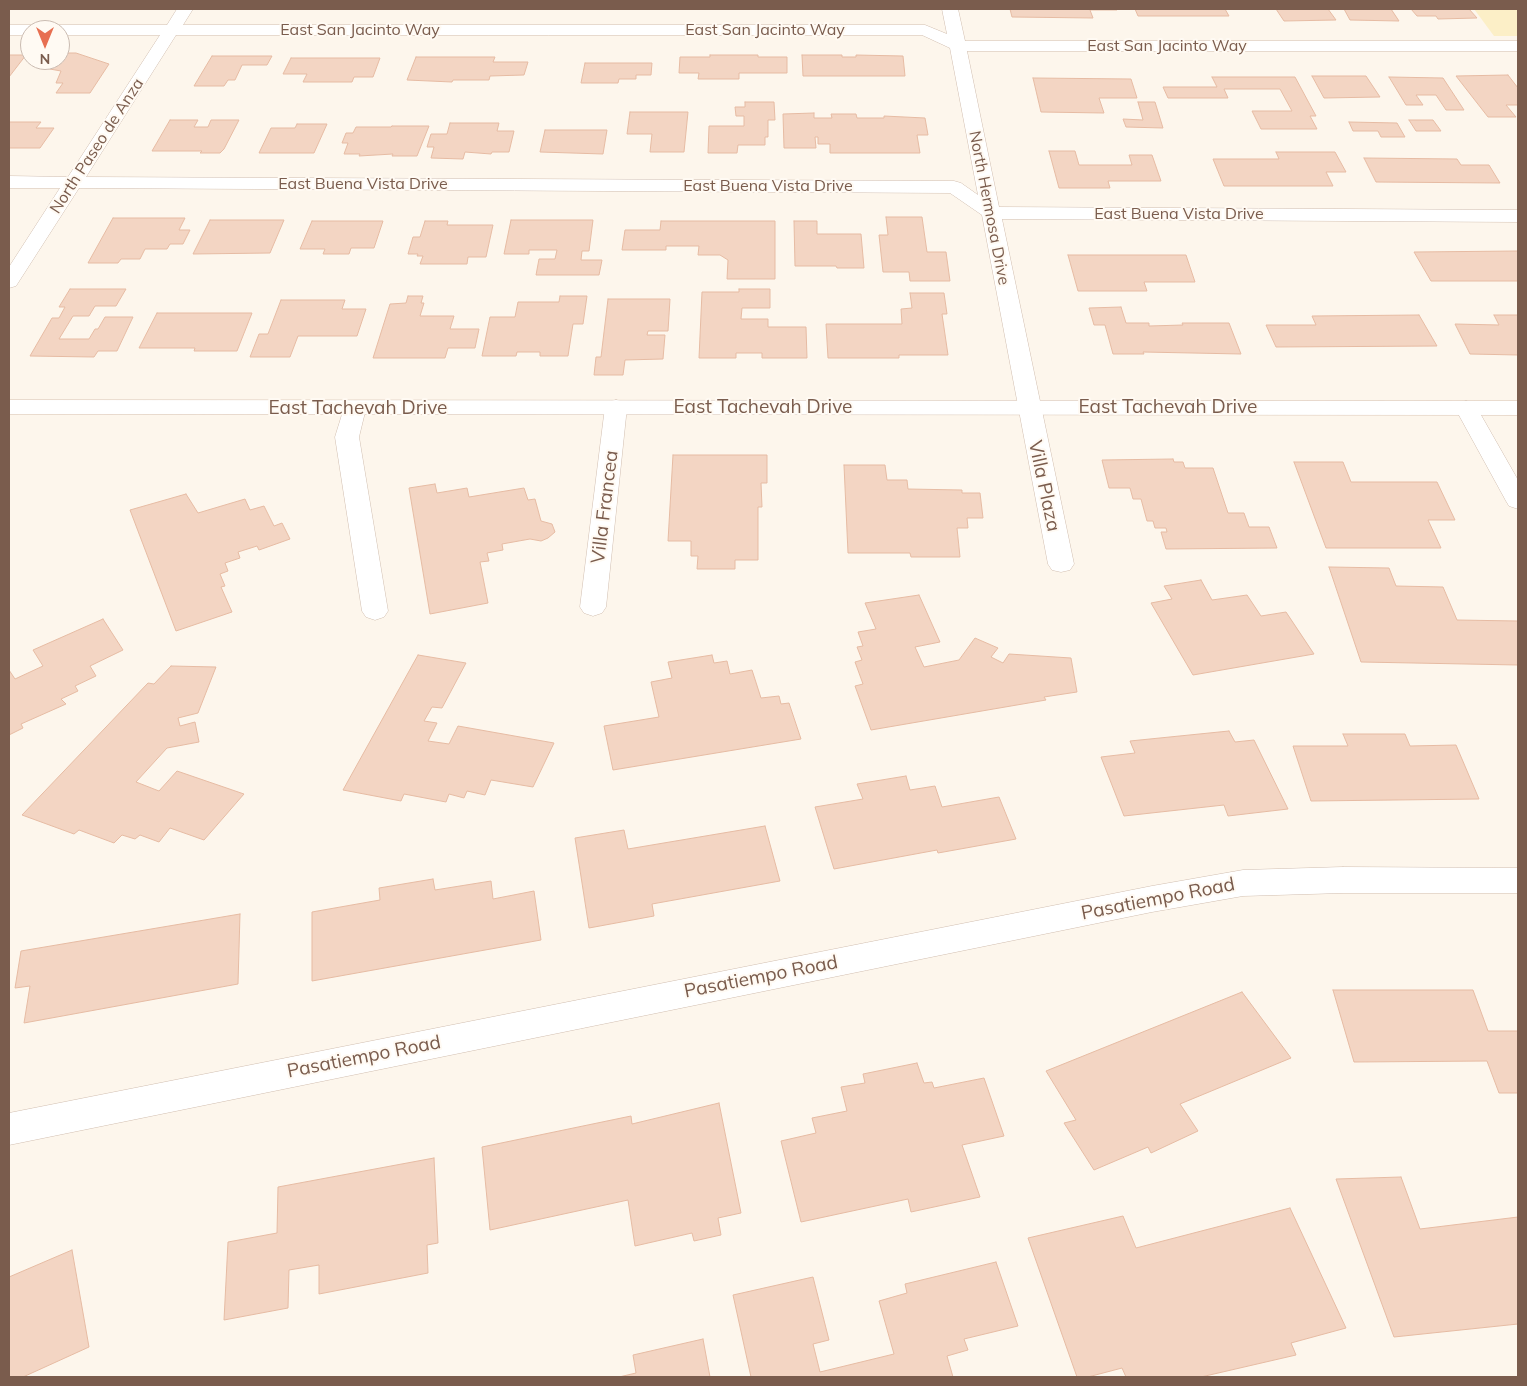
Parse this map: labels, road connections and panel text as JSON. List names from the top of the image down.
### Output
{
  "streets": {
    "street": [
      "East San Jacinto Way",
      "North Paseo de Anza",
      "East Buena Vista Drive",
      "North Hermosa Drive",
      "East Tachevah Drive",
      "Villa Plaza",
      "Villa Francea",
      "Pasatiempo Road"
    ]
  },
  "crossings": [
    ["East San Jacinto Way", "North Paseo de Anza"],
    ["East San Jacinto Way", "North Hermosa Drive"],
    ["North Paseo de Anza", "East Buena Vista Drive"],
    ["East Buena Vista Drive", "North Hermosa Drive"],
    ["North Hermosa Drive", "East Tachevah Drive"],
    ["North Hermosa Drive", "Villa Plaza"],
    ["East Tachevah Drive", "Villa Plaza"],
    ["East Tachevah Drive", "Villa Francea"]
  ],
  "north": "bottom"
}
